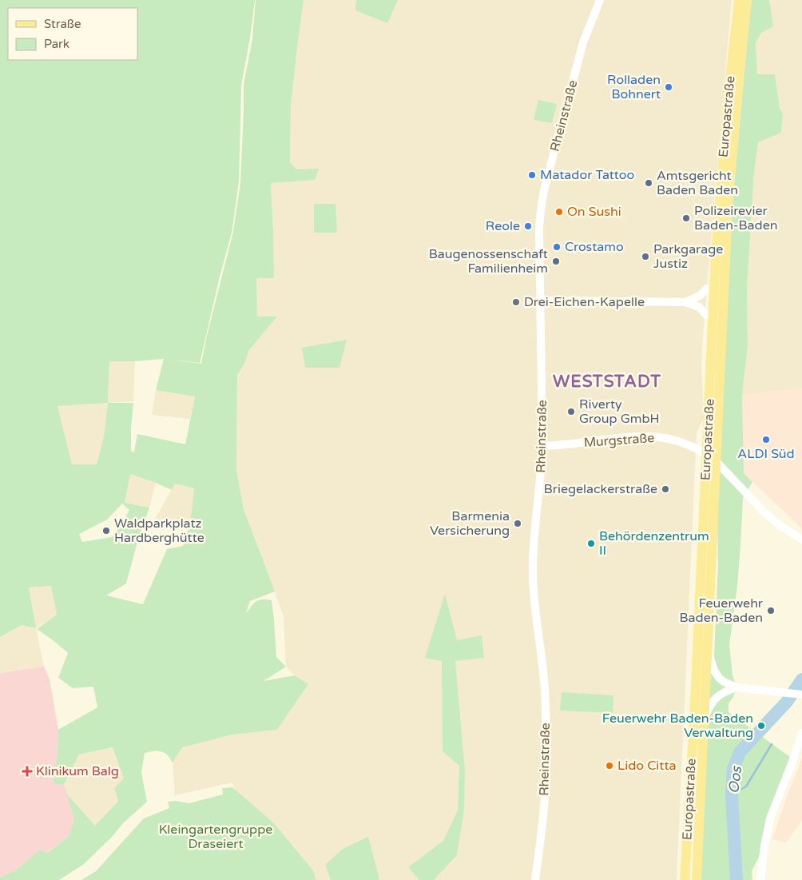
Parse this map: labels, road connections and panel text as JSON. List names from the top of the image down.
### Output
{
  "streets": {
    "main road": ["Europastraße"],
    "street": ["Rheinstraße", "Murgstraße"]
  },
  "crossings": [
    ["Rheinstraße", "Murgstraße"]
  ],
  "districts": ["WESTSTADT"],
  "water": ["Oos"],
  "parks": ["Kleingartengruppe Draseiert"],
  "places": {
    "other": [
      "Rolladen Bohnert",
      "Matador Tattoo",
      "Amtsgericht Baden Baden",
      "On Sushi",
      "Polizeirevier Baden-Baden",
      "Reole",
      "Crostamo",
      "Parkgarage Justiz",
      "Baugenossenschaft Familienheim",
      "Drei-Eichen-Kapelle",
      "Riverty Group GmbH",
      "ALDI Süd",
      "Briegelackerstraße",
      "Barmenia Versicherung",
      "Waldparkplatz Hardberghütte",
      "Behördenzentrum II",
      "Feuerwehr Baden-Baden",
      "Feuerwehr Baden-Baden Verwaltung",
      "Lido Citta"
    ],
    "health": ["Klinikum Balg"]
  },
  "legend": ["Straße", "Park"]
}
